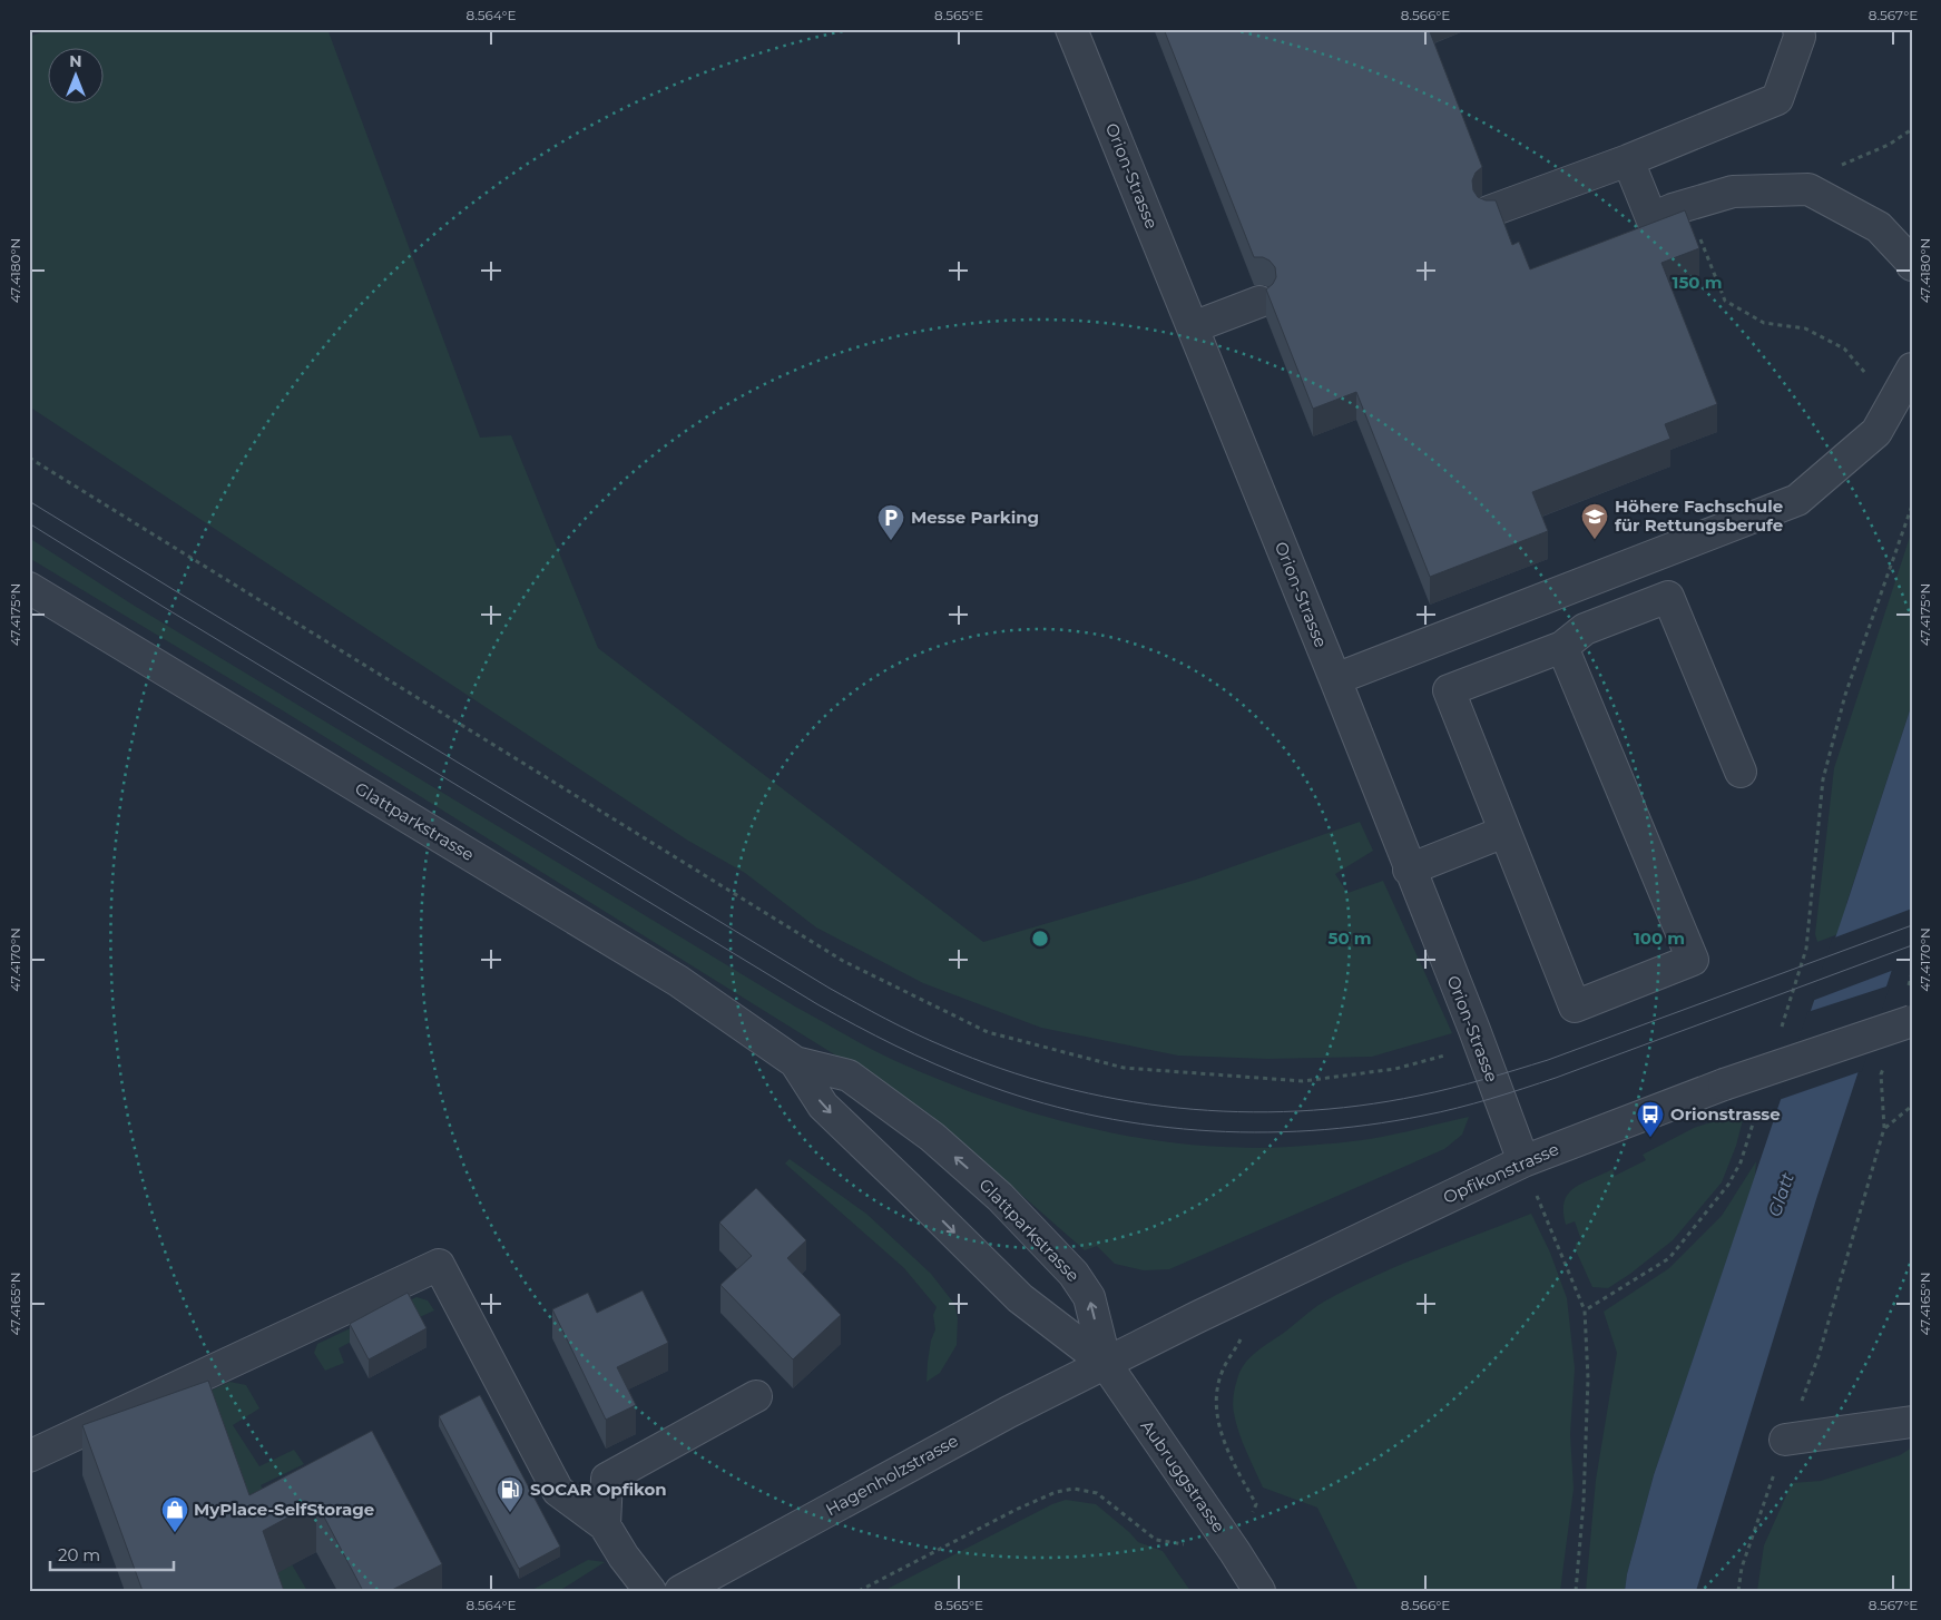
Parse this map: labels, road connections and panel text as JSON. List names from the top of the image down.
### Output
{
  "streets": {
    "street": [
      "Orion-Strasse",
      "Glattparkstrasse",
      "Opfikonstrasse",
      "Hagenholzstrasse",
      "Aubruggstrasse"
    ]
  },
  "crossings": [
    ["Orion-Strasse", "Opfikonstrasse"],
    ["Glattparkstrasse", "Opfikonstrasse"],
    ["Glattparkstrasse", "Hagenholzstrasse"],
    ["Glattparkstrasse", "Aubruggstrasse"],
    ["Opfikonstrasse", "Hagenholzstrasse"],
    ["Opfikonstrasse", "Aubruggstrasse"],
    ["Hagenholzstrasse", "Aubruggstrasse"]
  ],
  "water": ["Glatt"],
  "places": {
    "school or university": ["Höhere Fachschule für Rettungsberufe"],
    "parking": ["Messe Parking"],
    "bus stop": ["Orionstrasse"],
    "fuel station": ["SOCAR Opfikon"],
    "shop": ["MyPlace-SelfStorage"]
  },
  "scale_bar": "20 m",
  "north": "top",
  "coordinates": [
    "8.564°E",
    "8.565°E",
    "8.566°E",
    "8.567°E",
    "47.4180°N",
    "47.4175°N",
    "47.4170°N",
    "47.4165°N"
  ],
  "rings": ["150 m", "50 m", "100 m"]
}
